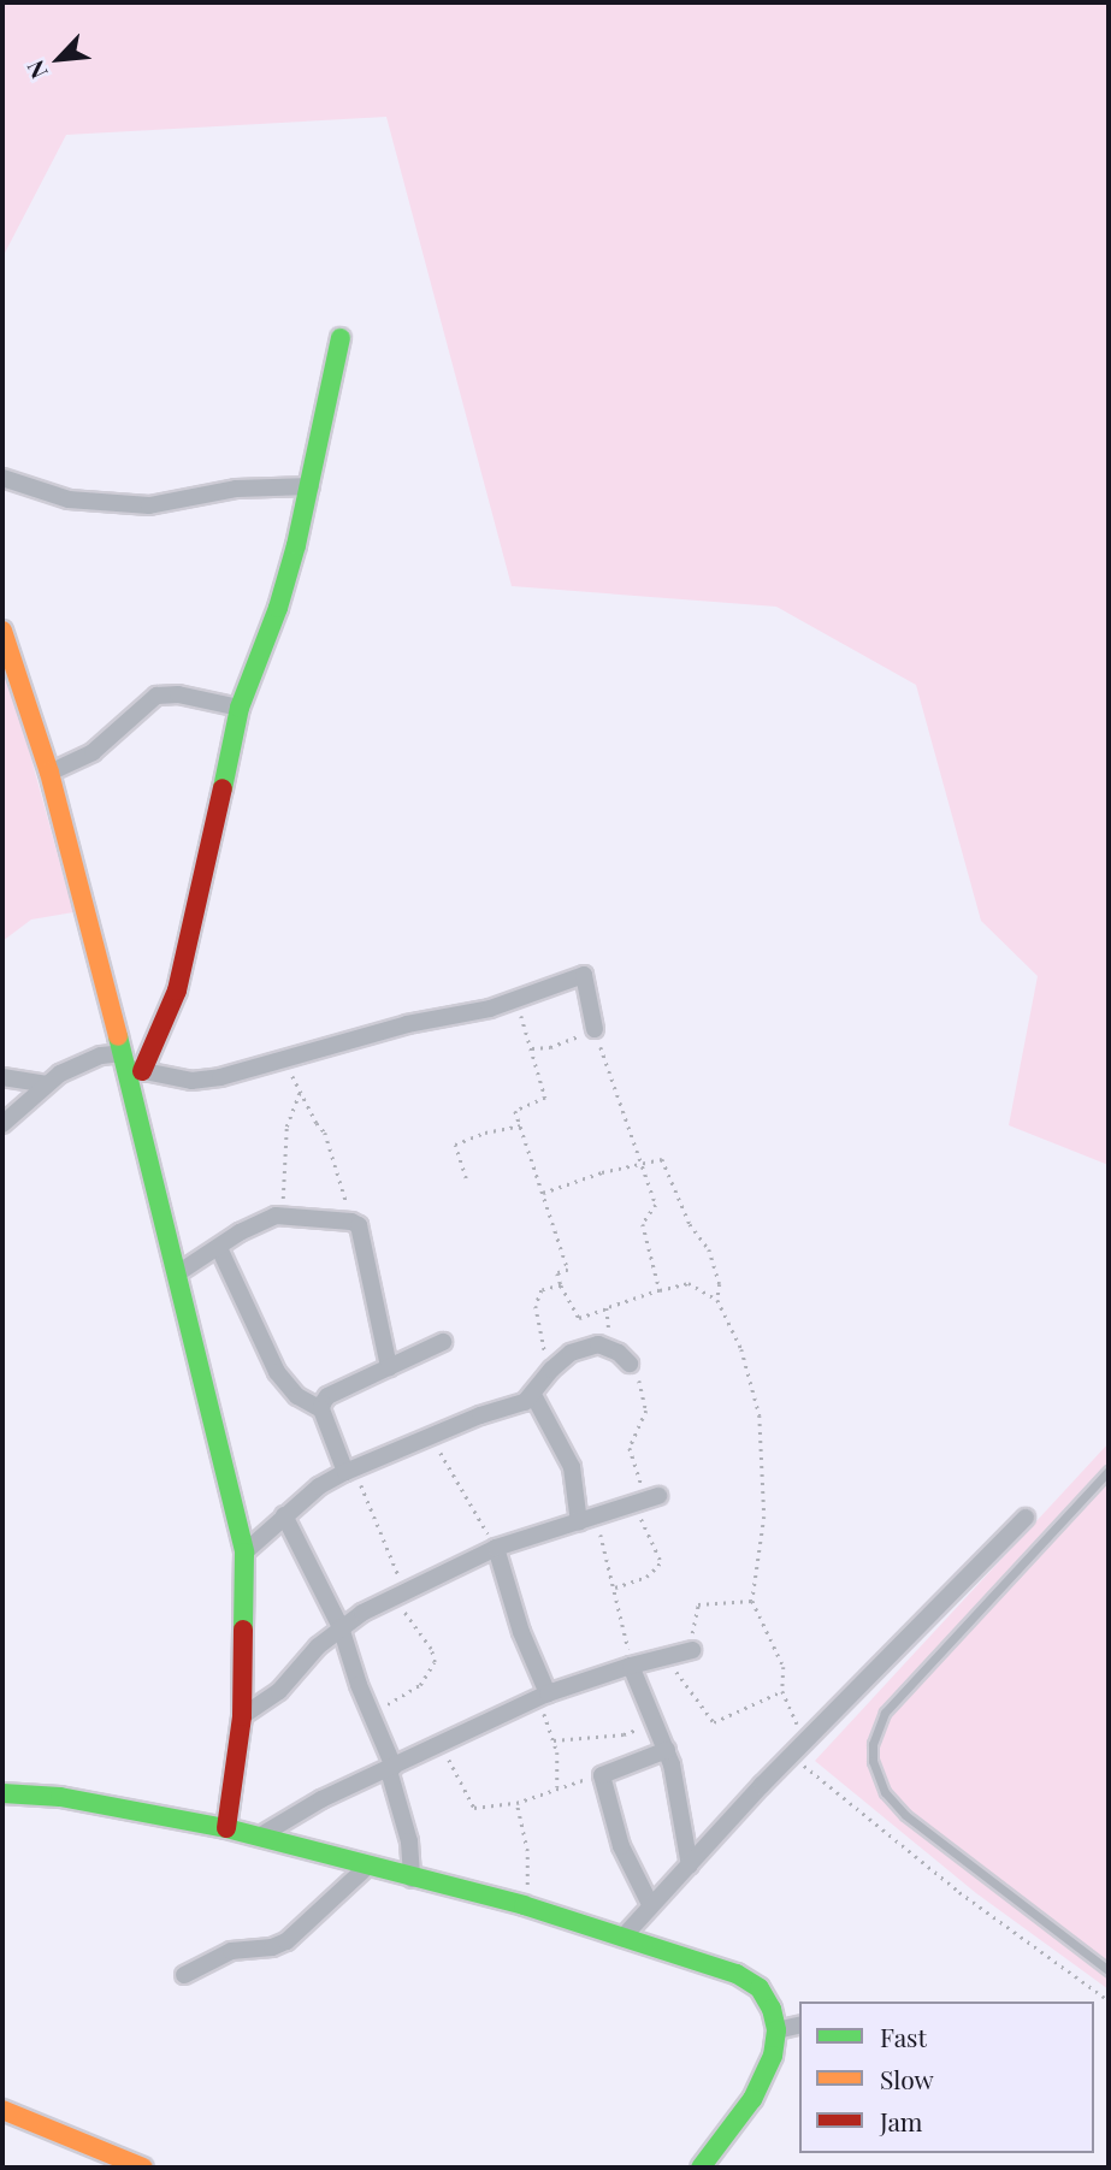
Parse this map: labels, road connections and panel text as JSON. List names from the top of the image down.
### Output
{
  "legend": ["Fast", "Slow", "Jam"],
  "north": "bottom left"
}
